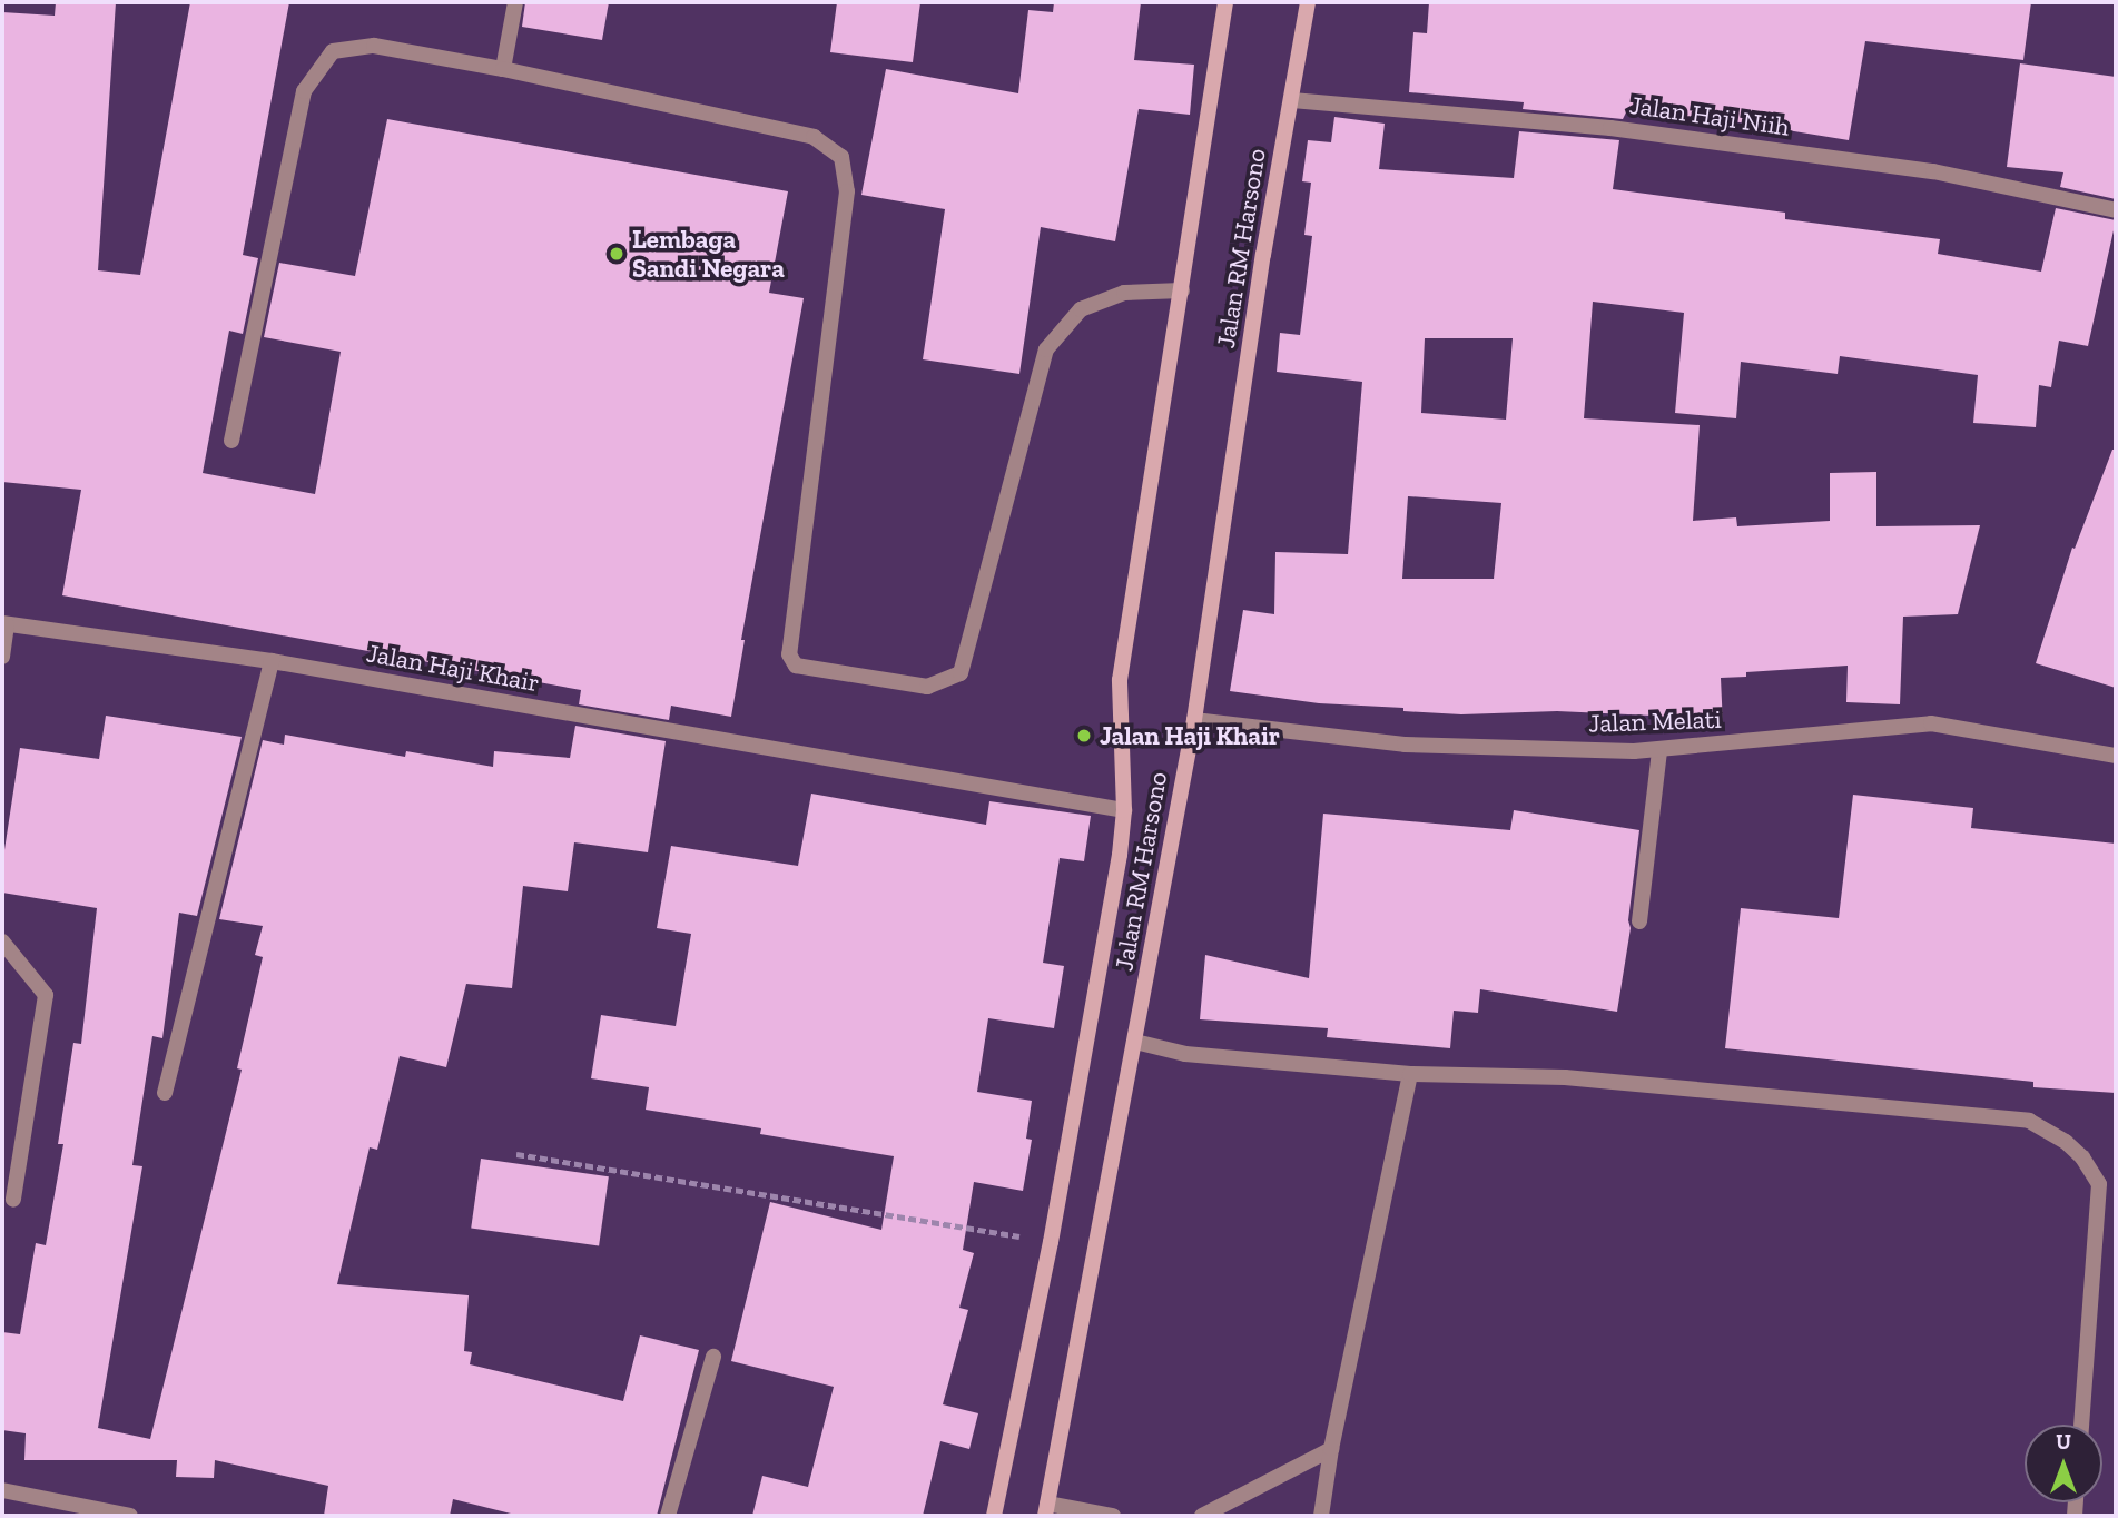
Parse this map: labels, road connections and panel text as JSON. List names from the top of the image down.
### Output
{
  "streets": {
    "main road": ["Jalan RM Harsono"],
    "street": ["Jalan Haji Niih", "Jalan Haji Khair", "Jalan Melati"]
  },
  "crossings": [
    ["Jalan Haji Niih", "Jalan RM Harsono"],
    ["Jalan RM Harsono", "Jalan Haji Khair"],
    ["Jalan RM Harsono", "Jalan Melati"]
  ],
  "places": ["Lembaga Sandi Negara", "Jalan Haji Khair"],
  "north": "top"
}
